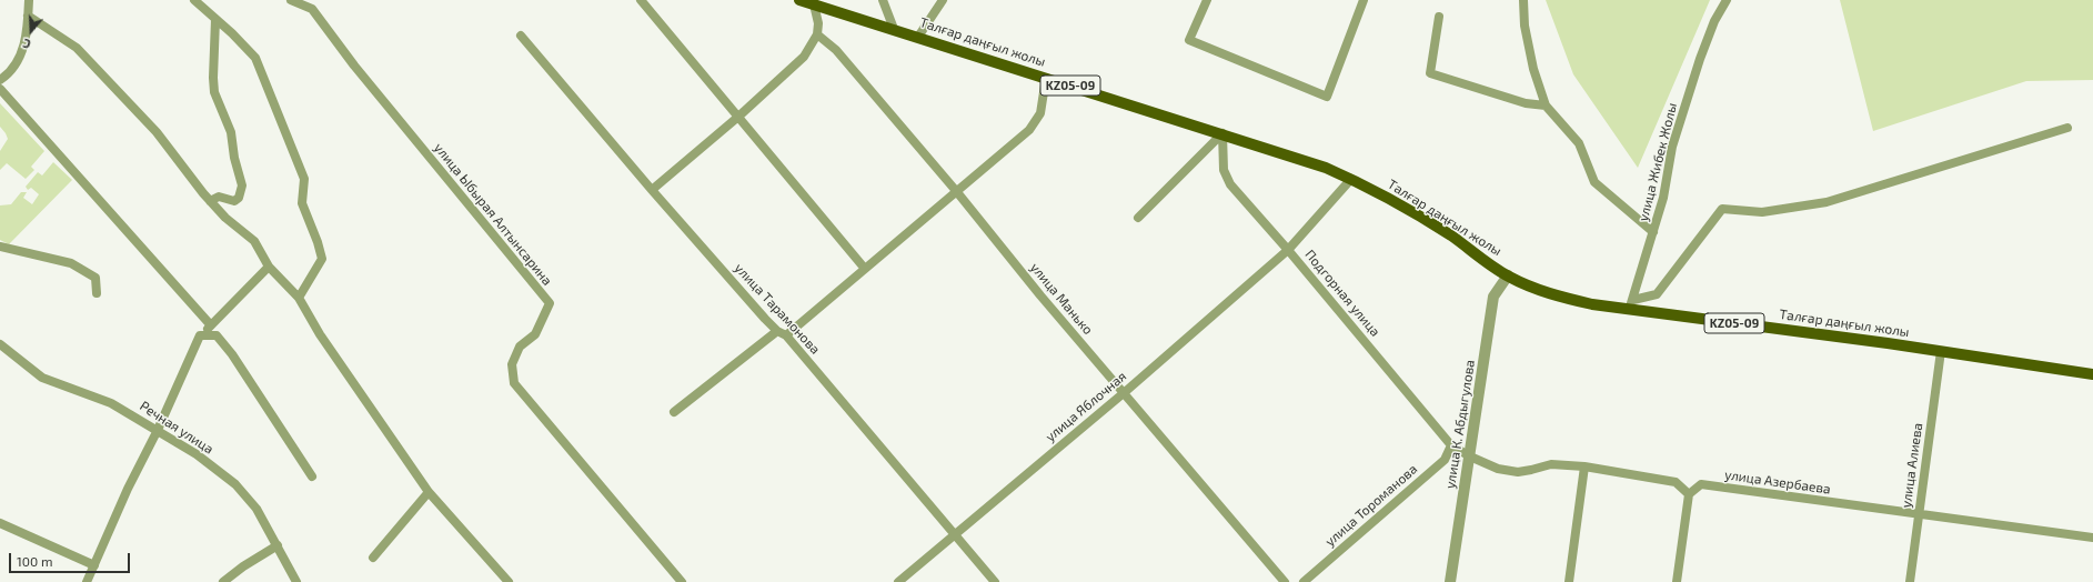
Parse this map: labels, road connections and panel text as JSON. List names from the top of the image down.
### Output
{
  "streets": {
    "main road": ["Талғар даңғыл жолы", "KZ05-09"],
    "street": [
      "улица Жибек Жолы",
      "улица Ыбырая Алтынсарина",
      "Подгорная улица",
      "улица Манько",
      "улица Тарамонова",
      "улица Яблочная",
      "улица К. Абдыгулова",
      "Речная улица",
      "улица Алиева",
      "улица Азербаева",
      "улица Тороманова"
    ]
  },
  "crossings": [
    ["Талғар даңғыл жолы", "улица Жибек Жолы"],
    ["Талғар даңғыл жолы", "Подгорная улица"],
    ["Талғар даңғыл жолы", "улица Яблочная"],
    ["Талғар даңғыл жолы", "улица К. Абдыгулова"],
    ["Талғар даңғыл жолы", "улица Алиева"],
    ["Подгорная улица", "улица Яблочная"],
    ["Подгорная улица", "улица К. Абдыгулова"],
    ["Подгорная улица", "улица Тороманова"],
    ["улица Манько", "улица Яблочная"],
    ["улица Тарамонова", "улица Яблочная"],
    ["улица Алиева", "улица Азербаева"]
  ],
  "scale_bar": "100 m",
  "north": "bottom"
}
